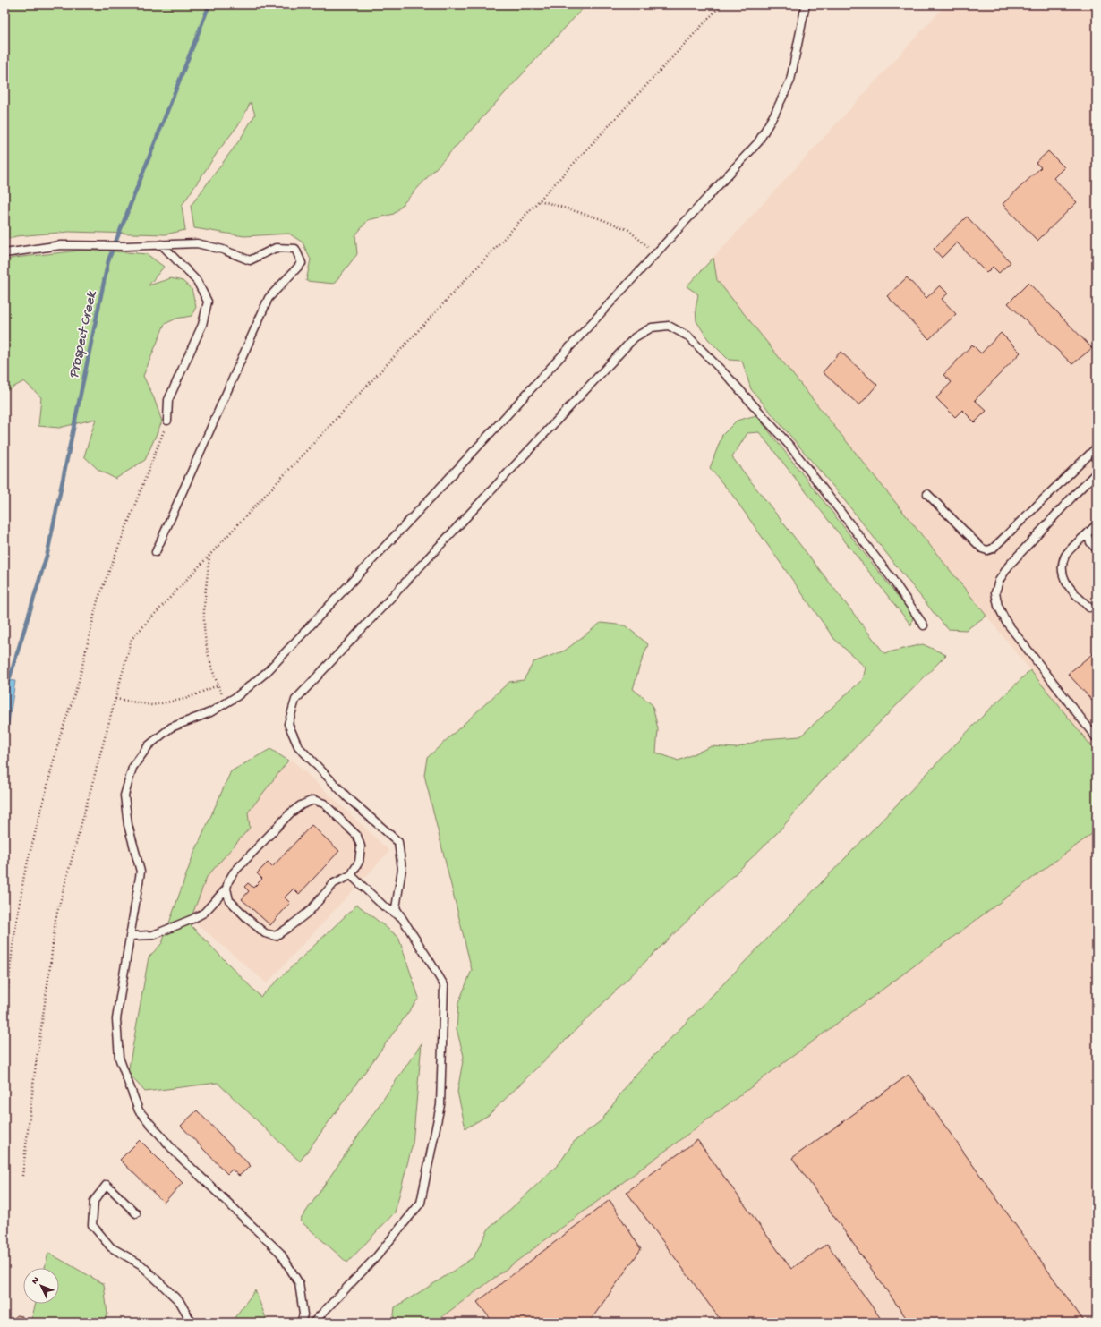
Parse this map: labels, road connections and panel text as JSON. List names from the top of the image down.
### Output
{
  "water": ["Prospect Creek"],
  "north": "top left"
}
